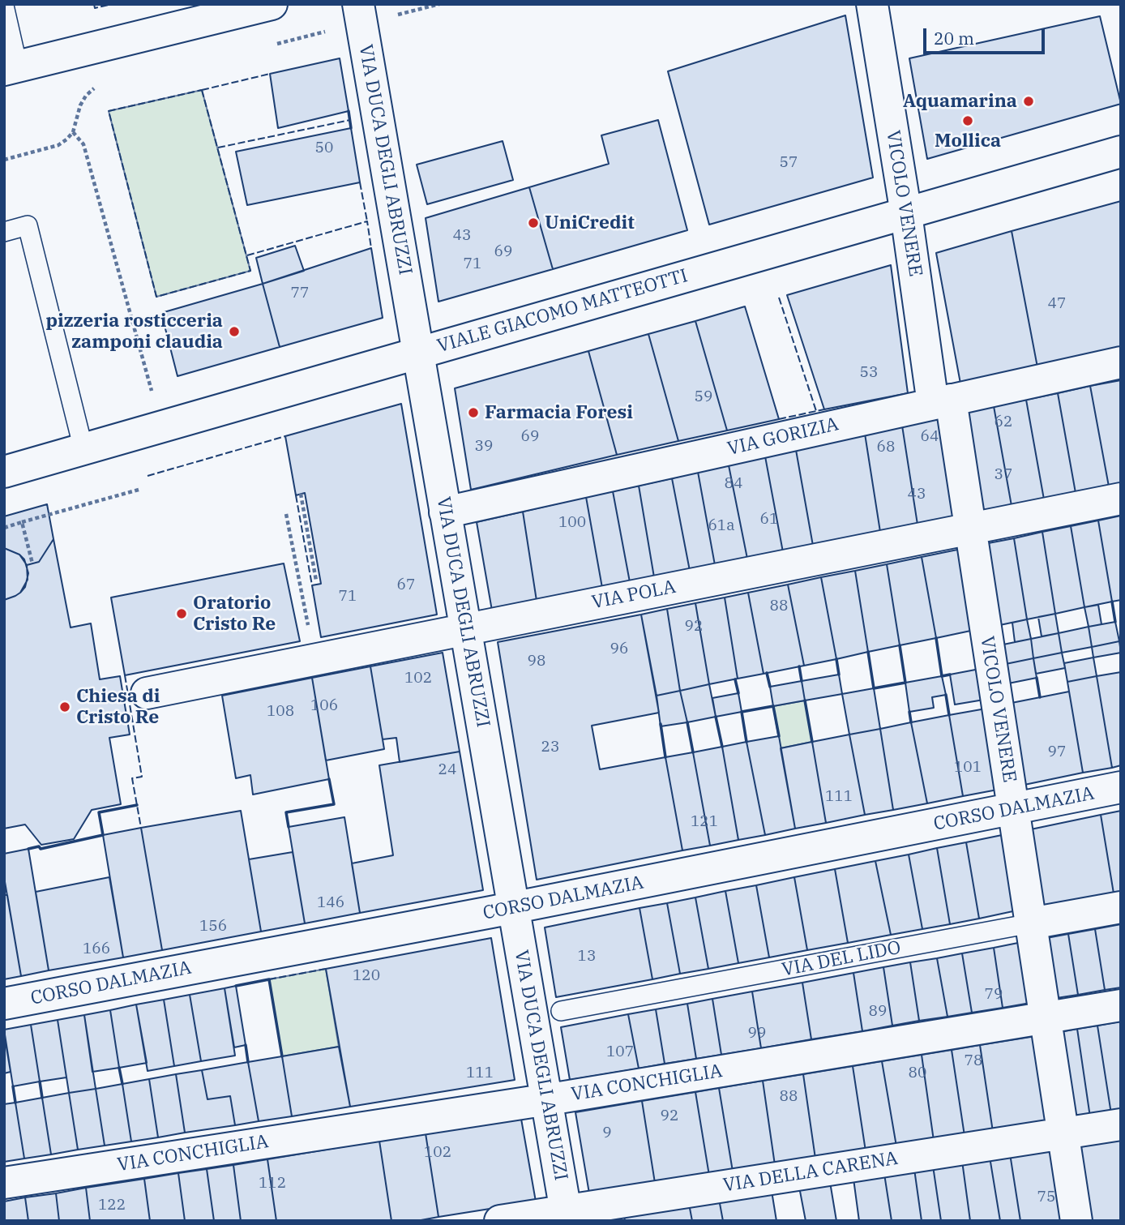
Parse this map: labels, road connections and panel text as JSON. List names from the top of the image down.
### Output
{
  "streets": {
    "street": [
      "VIA DUCA DEGLI ABRUZZI",
      "VICOLO VENERE",
      "VIALE GIACOMO MATTEOTTI",
      "VIA GORIZIA",
      "VIA POLA",
      "CORSO DALMAZIA",
      "VIA DEL LIDO",
      "VIA CONCHIGLIA",
      "VIA DELLA CARENA"
    ]
  },
  "crossings": [
    ["VIA DUCA DEGLI ABRUZZI", "VIALE GIACOMO MATTEOTTI"],
    ["VIA DUCA DEGLI ABRUZZI", "VIA GORIZIA"],
    ["VIA DUCA DEGLI ABRUZZI", "VIA POLA"],
    ["VIA DUCA DEGLI ABRUZZI", "CORSO DALMAZIA"],
    ["VIA DUCA DEGLI ABRUZZI", "VIA CONCHIGLIA"],
    ["VIA DUCA DEGLI ABRUZZI", "VIA DELLA CARENA"],
    ["VICOLO VENERE", "VIALE GIACOMO MATTEOTTI"],
    ["VICOLO VENERE", "VIA GORIZIA"],
    ["VICOLO VENERE", "VIA POLA"],
    ["VICOLO VENERE", "CORSO DALMAZIA"],
    ["VICOLO VENERE", "VIA DEL LIDO"],
    ["VICOLO VENERE", "VIA CONCHIGLIA"],
    ["VICOLO VENERE", "VIA DELLA CARENA"]
  ],
  "places": [
    "Aquamarina",
    "Mollica",
    "UniCredit",
    "pizzeria rosticceria zamponi claudia",
    "Farmacia Foresi",
    "Oratorio Cristo Re",
    "Chiesa di Cristo Re"
  ],
  "house_numbers": [
    "50",
    "57",
    "43",
    "69",
    "71",
    "77",
    "47",
    "53",
    "59",
    "62",
    "69",
    "64",
    "39",
    "68",
    "37",
    "84",
    "43",
    "61",
    "100",
    "61a",
    "67",
    "71",
    "88",
    "92",
    "96",
    "98",
    "102",
    "106",
    "108",
    "23",
    "97",
    "101",
    "24",
    "111",
    "121",
    "146",
    "156",
    "166",
    "13",
    "120",
    "79",
    "89",
    "99",
    "107",
    "78",
    "111",
    "80",
    "88",
    "92",
    "9",
    "102",
    "112",
    "75",
    "122"
  ],
  "scale_bar": "20 m"
}
